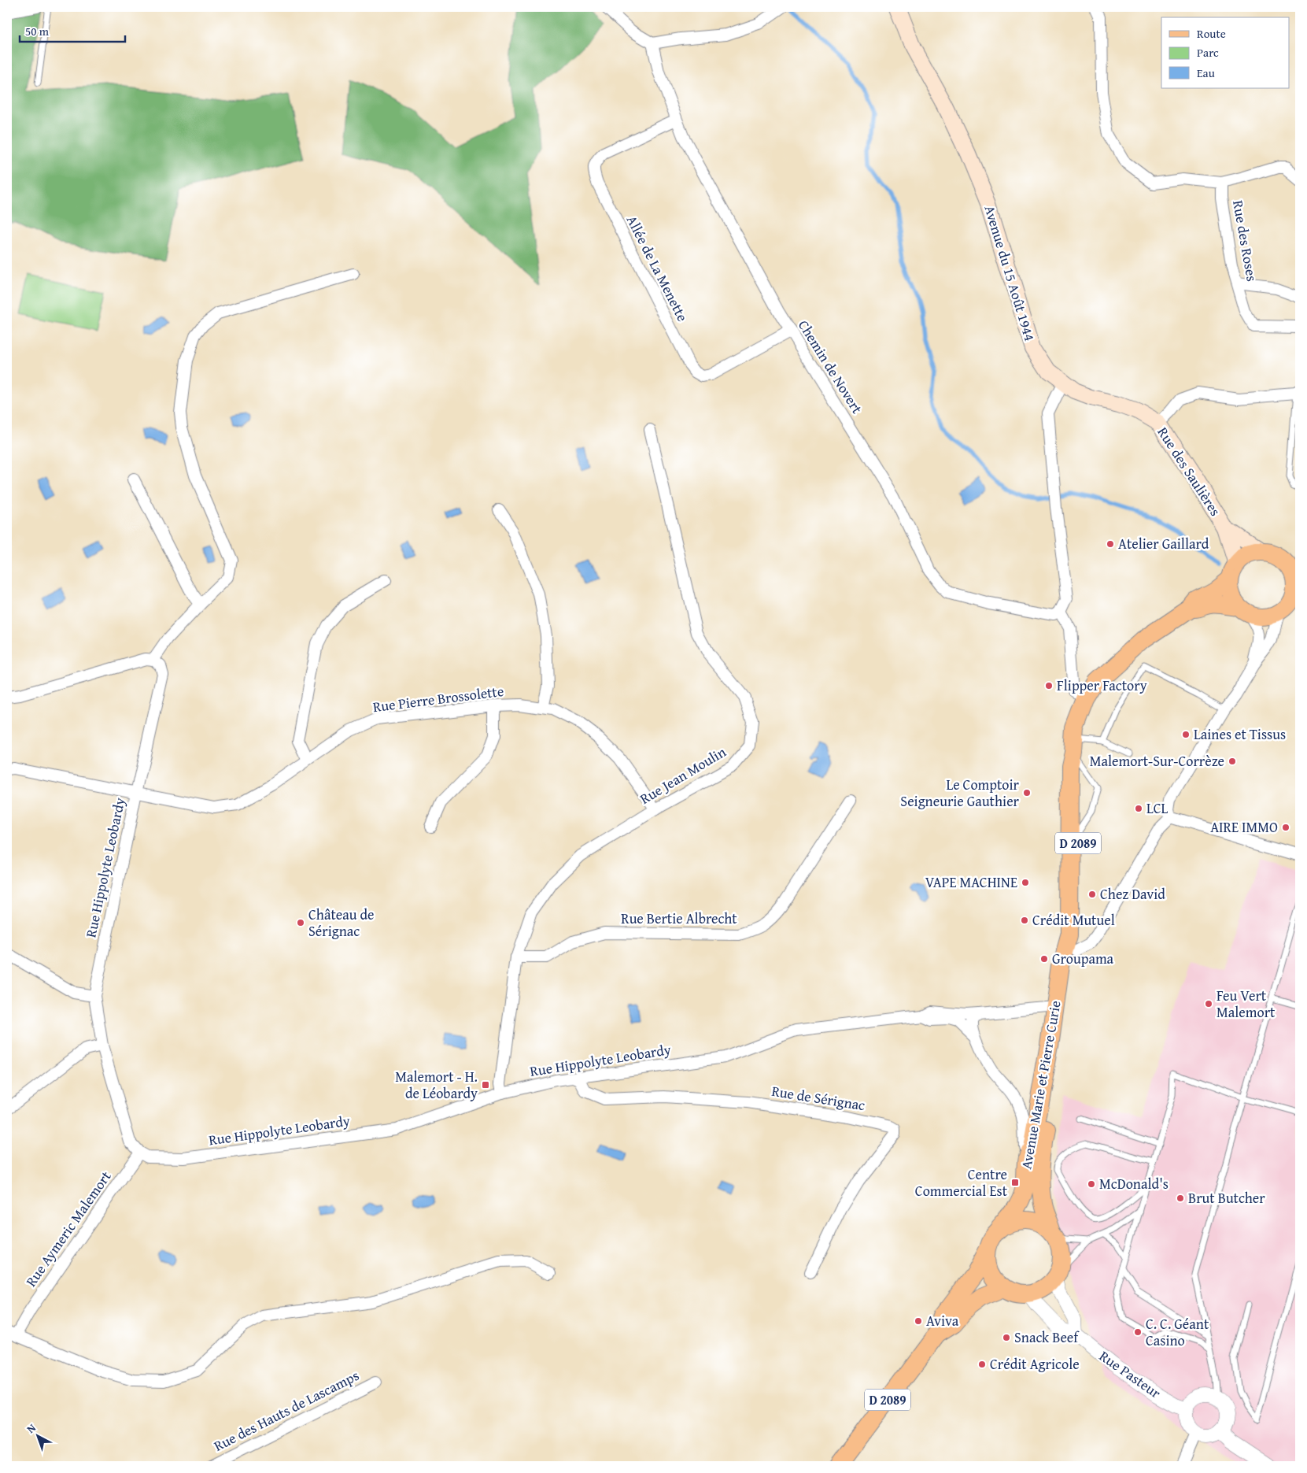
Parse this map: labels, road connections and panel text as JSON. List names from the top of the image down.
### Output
{
  "streets": {
    "main road": [
      "Avenue du 15 Août 1944",
      "Rue des Saulières",
      "D 2089",
      "Avenue Marie et Pierre Curie"
    ],
    "street": [
      "Rue des Roses",
      "Allée de La Menette",
      "Chemin de Novert",
      "Rue Pierre Brossolette",
      "Rue Jean Moulin",
      "Rue Hippolyte Leobardy",
      "Rue Bertie Albrecht",
      "Rue de Sérignac",
      "Rue Aymeric Malemort",
      "Rue Pasteur",
      "Rue des Hauts de Lascamps"
    ]
  },
  "crossings": [
    ["Allée de La Menette", "Chemin de Novert"],
    ["Avenue du 15 Août 1944", "Rue des Saulières"],
    ["Rue des Saulières", "D 2089"],
    ["Rue Pierre Brossolette", "Rue Jean Moulin"],
    ["Rue Pierre Brossolette", "Rue Hippolyte Leobardy"],
    ["Rue Jean Moulin", "Rue Hippolyte Leobardy"],
    ["Rue Jean Moulin", "Rue Bertie Albrecht"],
    ["D 2089", "Avenue Marie et Pierre Curie"],
    ["D 2089", "Rue Pasteur"],
    ["Rue Hippolyte Leobardy", "Avenue Marie et Pierre Curie"],
    ["Rue Hippolyte Leobardy", "Rue de Sérignac"],
    ["Rue Hippolyte Leobardy", "Rue Aymeric Malemort"],
    ["Avenue Marie et Pierre Curie", "Rue Pasteur"]
  ],
  "places": {
    "other": [
      "Atelier Gaillard",
      "Flipper Factory",
      "Laines et Tissus",
      "Malemort-Sur-Corrèze",
      "Le Comptoir Seigneurie Gauthier",
      "LCL",
      "AIRE IMMO",
      "VAPE MACHINE",
      "Chez David",
      "Crédit Mutuel",
      "Château de Sérignac",
      "Groupama",
      "Feu Vert Malemort",
      "McDonald's",
      "Brut Butcher",
      "Aviva",
      "C. C. Géant Casino",
      "Snack Beef",
      "Crédit Agricole"
    ],
    "transit": ["Malemort - H. de Léobardy", "Centre Commercial Est"]
  },
  "legend": ["Route", "Parc", "Eau"],
  "scale_bar": "50 m",
  "north": "top left"
}
